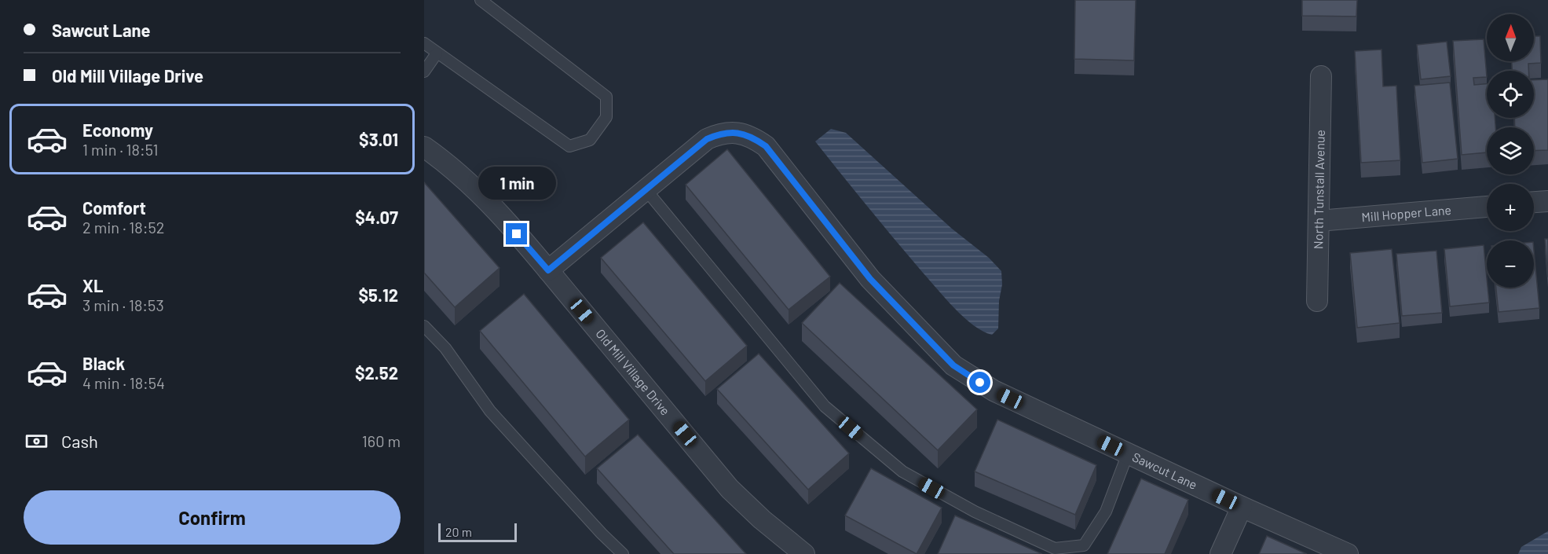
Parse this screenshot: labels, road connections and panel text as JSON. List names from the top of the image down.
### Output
{
  "streets": {
    "street": [
      "North Tunstall Avenue",
      "Mill Hopper Lane",
      "Old Mill Village Drive",
      "Sawcut Lane"
    ]
  },
  "crossings": [
    ["North Tunstall Avenue", "Mill Hopper Lane"],
    ["Old Mill Village Drive", "Sawcut Lane"]
  ],
  "scale_bar": "20 m",
  "north": "top",
  "page": {
    "banner": ["Sawcut Lane", "Old Mill Village Drive"],
    "map_buttons": ["+", "−"],
    "list": [
      {
        "name": "Economy",
        "note": "1 min · 18:51",
        "value": "$3.01"
      },
      {
        "name": "Comfort",
        "note": "2 min · 18:52",
        "value": "$4.07"
      },
      {
        "name": "XL",
        "note": "3 min · 18:53",
        "value": "$5.12"
      },
      {
        "name": "Black",
        "note": "4 min · 18:54",
        "value": "$2.52"
      }
    ],
    "bubble": "1 min",
    "pay": ["Cash", "160 m"],
    "buttons": "Confirm",
    "scale": "20 m"
  }
}
